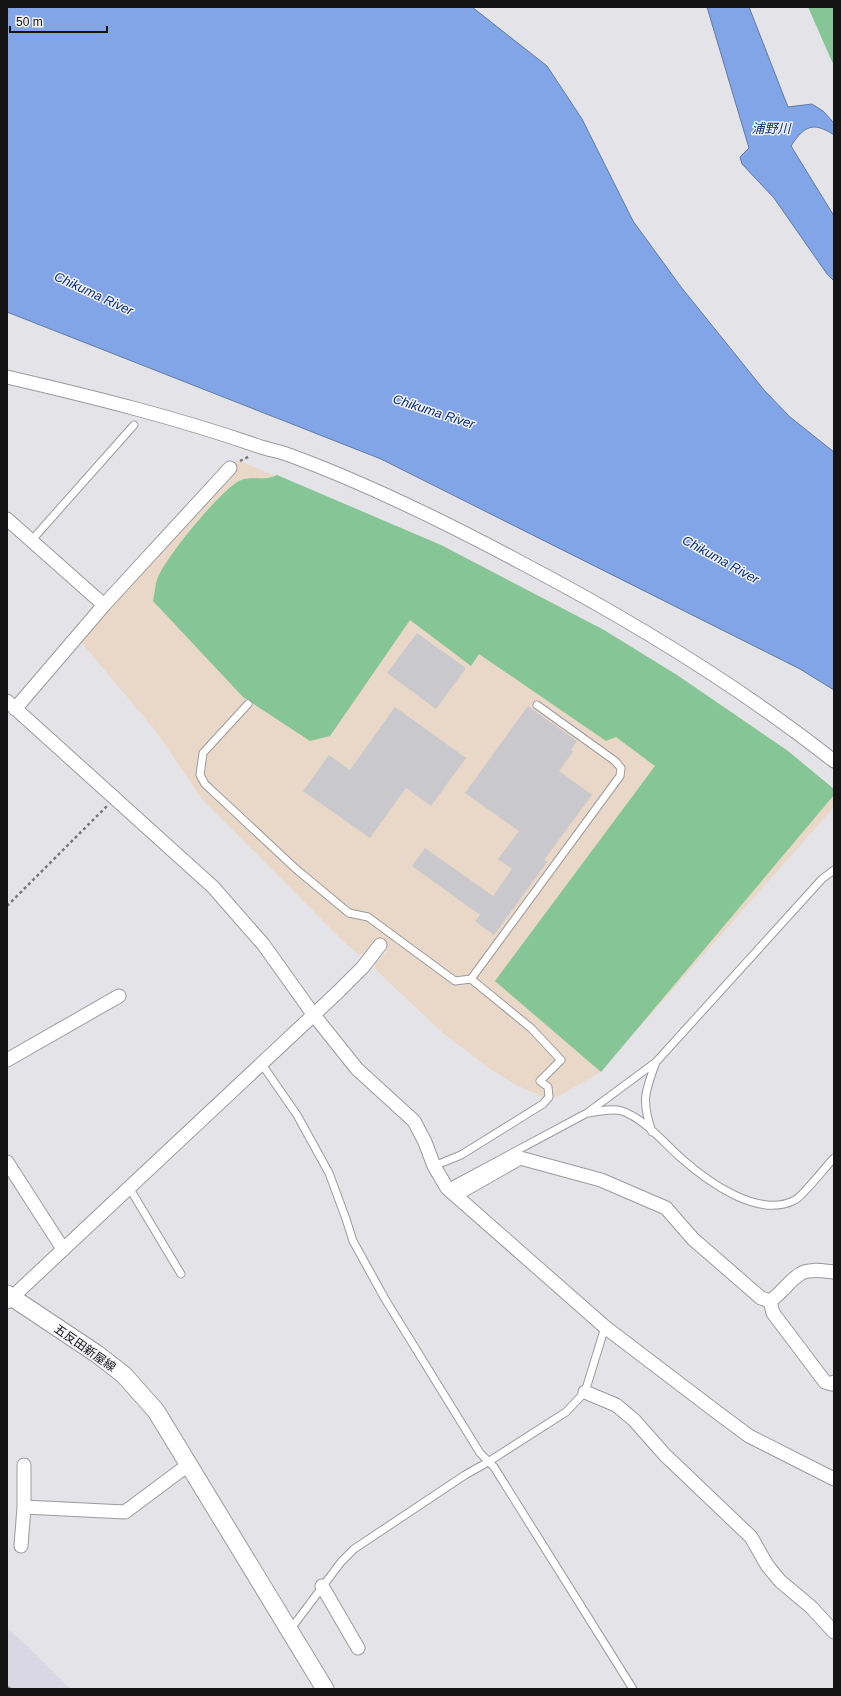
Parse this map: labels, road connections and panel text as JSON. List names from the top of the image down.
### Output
{
  "streets": {
    "street": ["五反田新屋線"]
  },
  "water": ["浦野川", "Chikuma River"],
  "scale_bar": "50 m"
}
